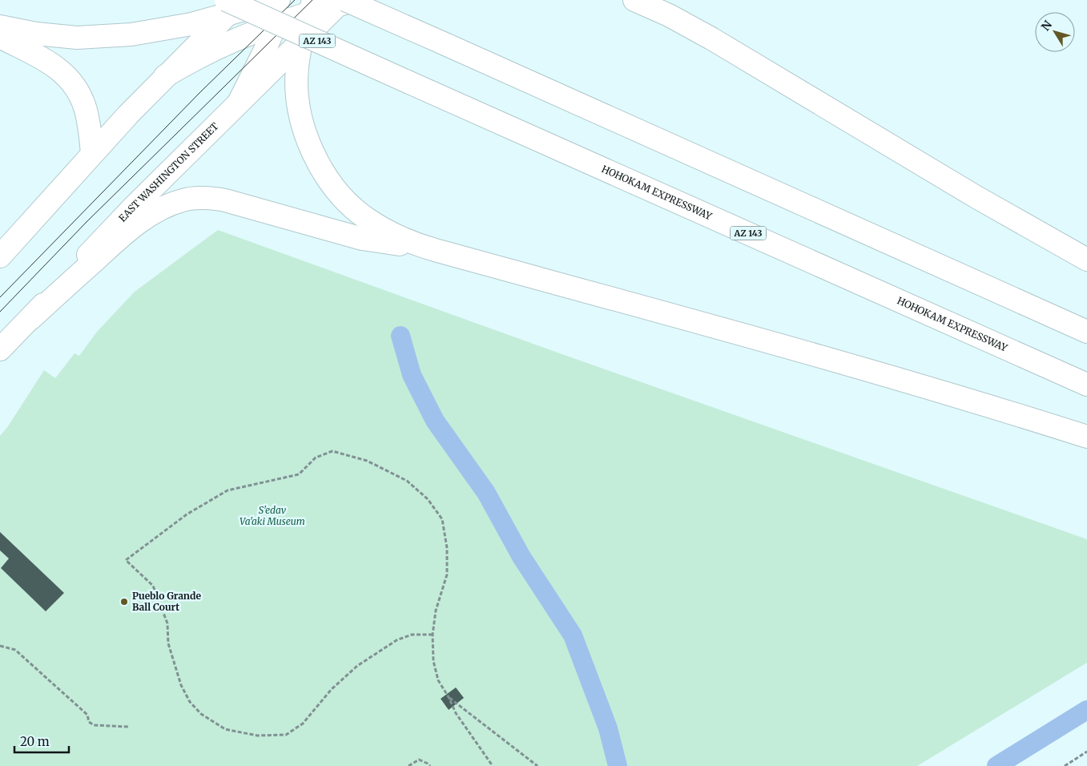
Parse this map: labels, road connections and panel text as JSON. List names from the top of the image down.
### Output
{
  "streets": {
    "main road": ["AZ 143", "EAST WASHINGTON STREET", "HOHOKAM EXPRESSWAY"]
  },
  "parks": ["S'edav Va'aki Museum"],
  "places": ["Pueblo Grande Ball Court"],
  "scale_bar": "20 m",
  "north": "top left"
}
